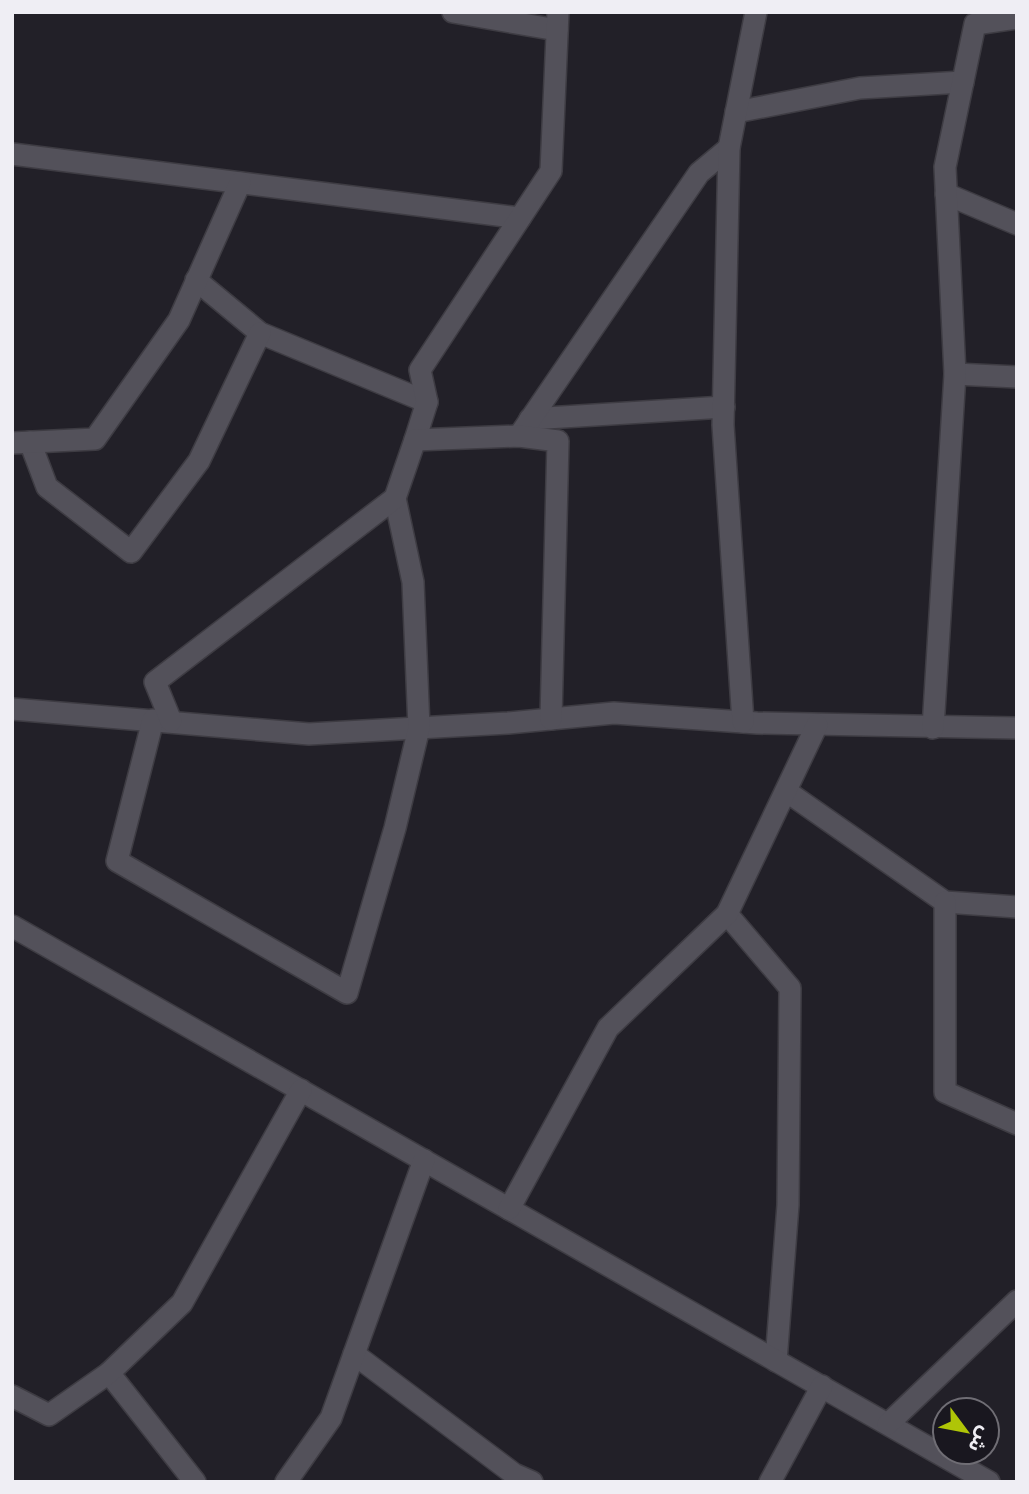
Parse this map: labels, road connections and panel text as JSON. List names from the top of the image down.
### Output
{
  "north": "bottom right"
}
